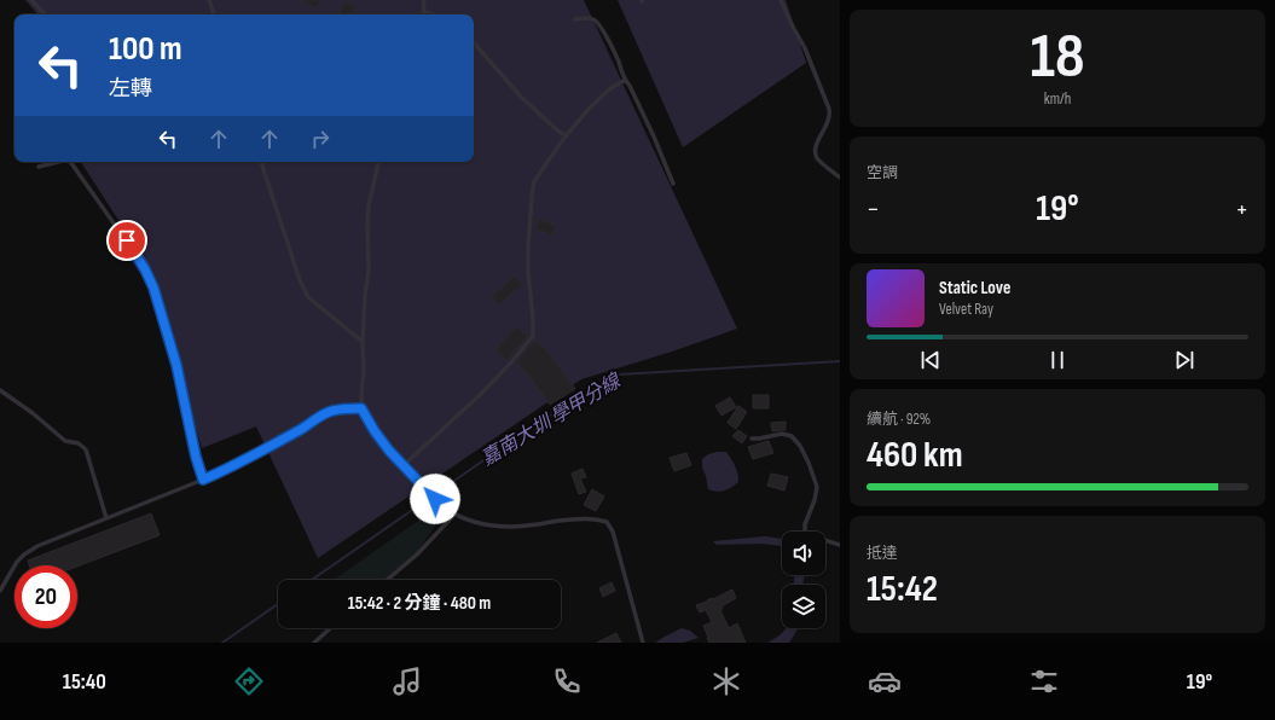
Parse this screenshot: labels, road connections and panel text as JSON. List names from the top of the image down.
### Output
{
  "water": ["嘉南大圳 學甲分線"],
  "page": {
    "tile": [
      ["18", "km/h"],
      "空調",
      ["續航 · 92%", "460 km"],
      ["抵達", "15:42"]
    ],
    "turn": ["100 m", "左轉"],
    "heat": ["−", "19°", "+"],
    "song": ["Static Love", "Velvet Ray"],
    "limit": "20",
    "trip": "15:42 · 2 分鐘 · 480 m",
    "tabs": ["15:40", "19°"]
  }
}
